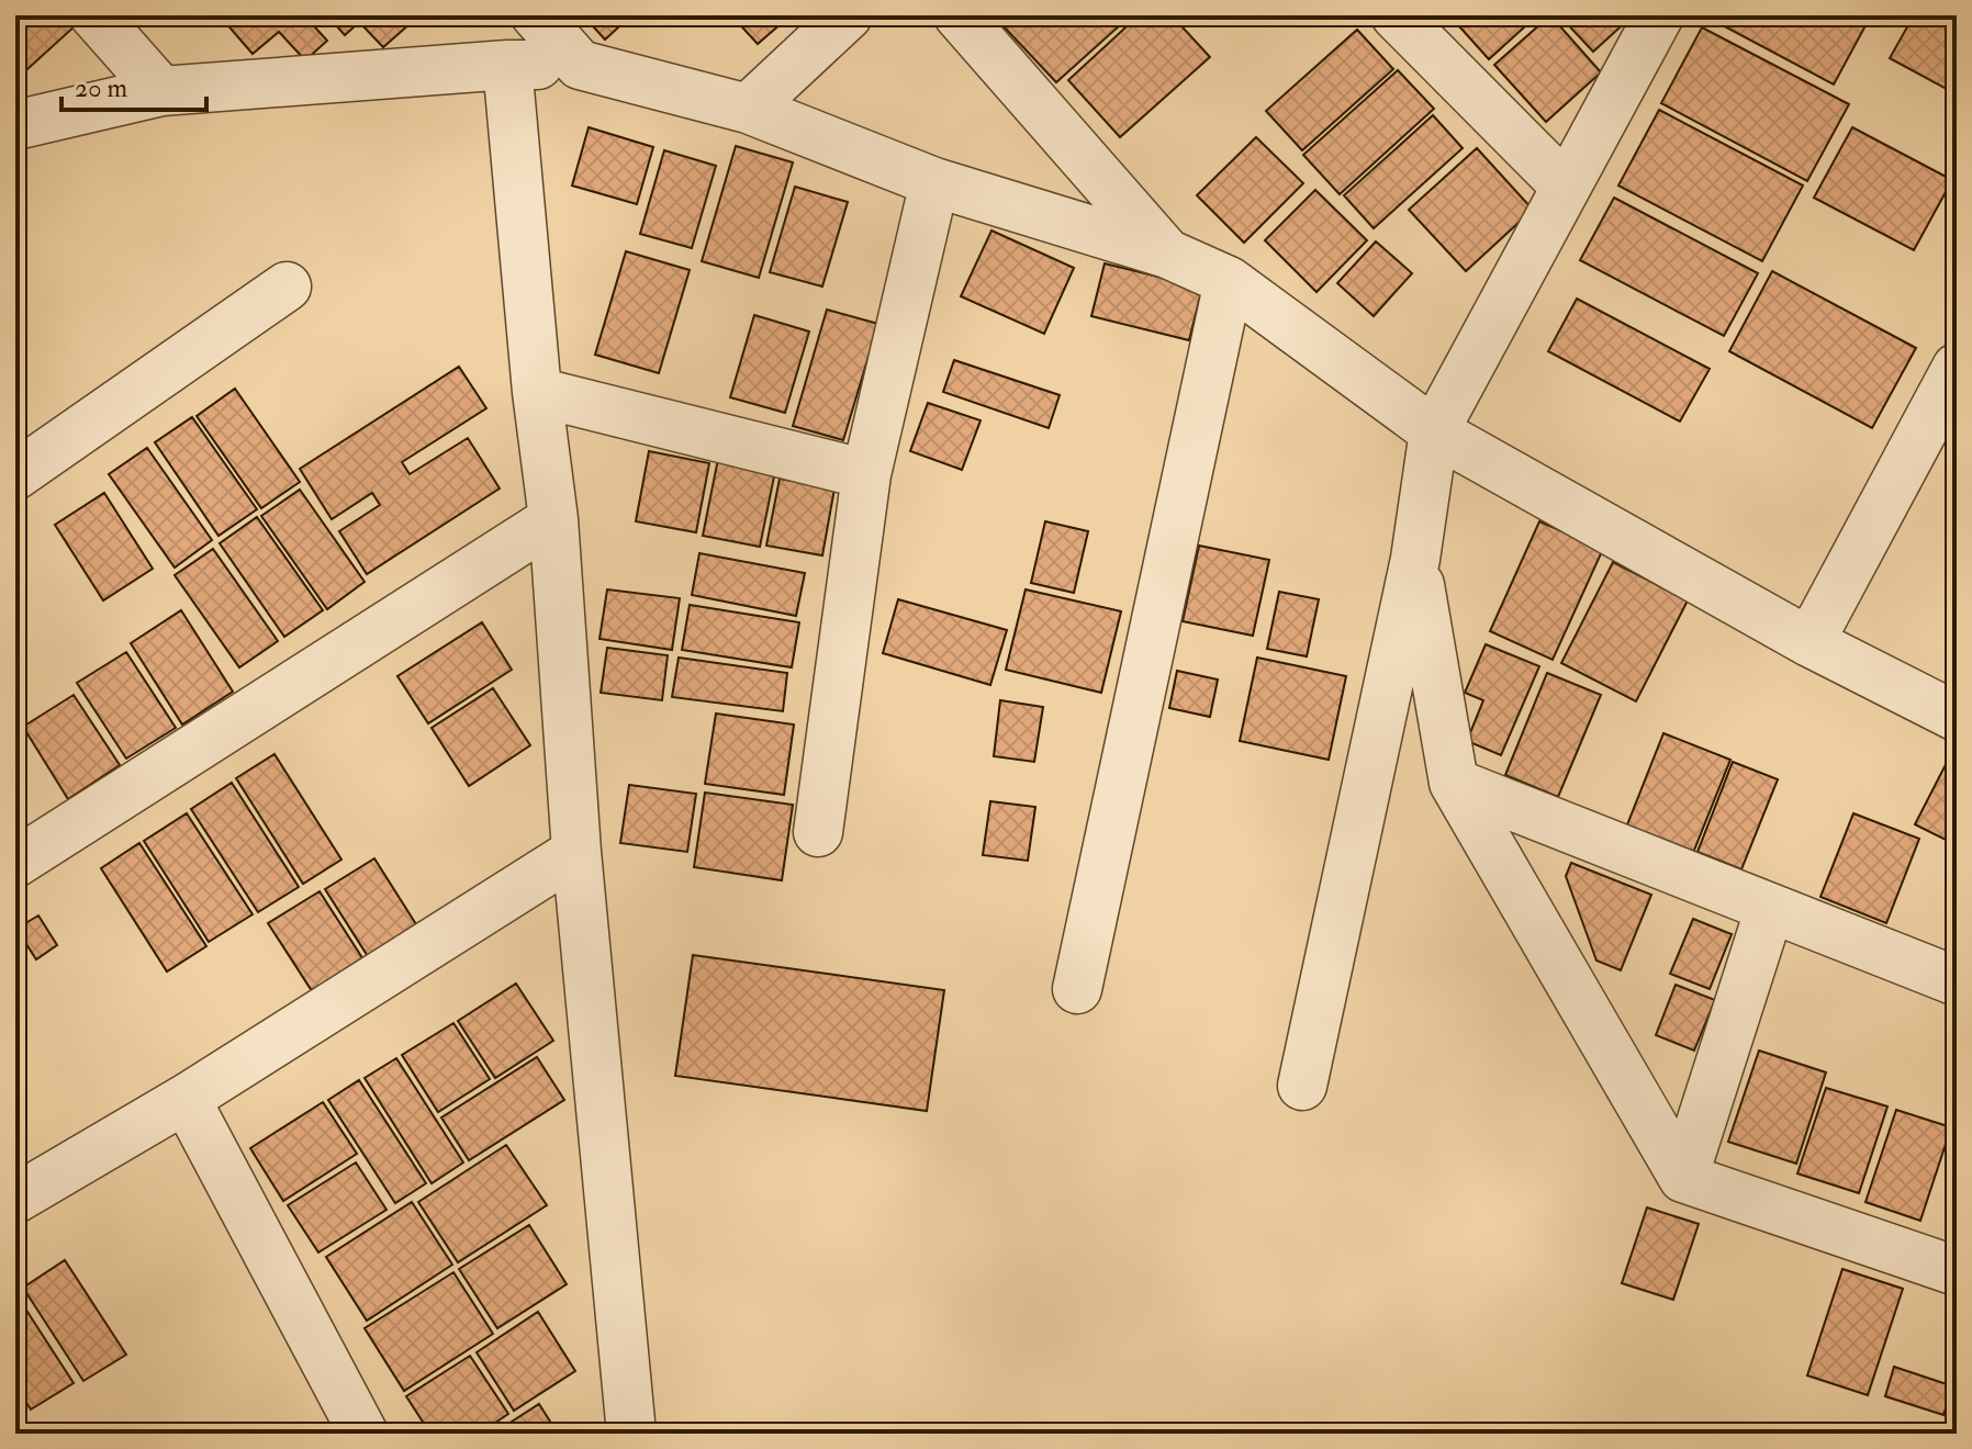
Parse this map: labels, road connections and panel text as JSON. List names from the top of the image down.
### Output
{
  "scale_bar": "20 m"
}
